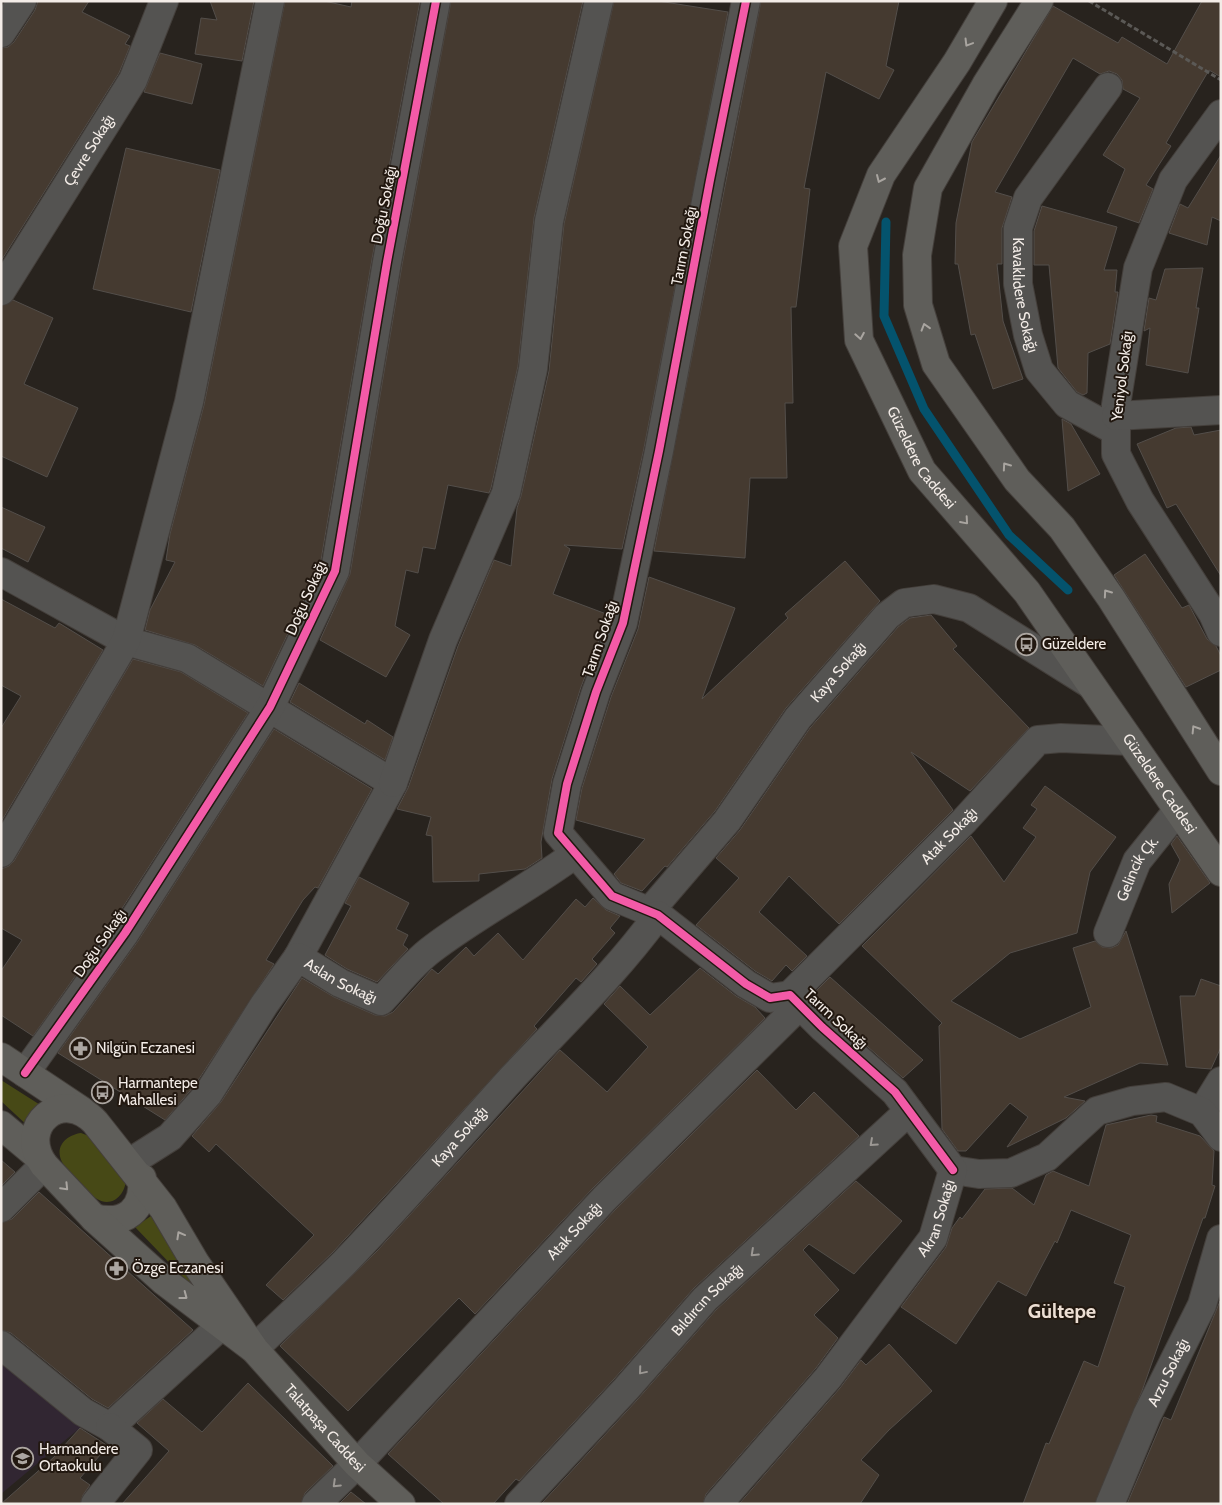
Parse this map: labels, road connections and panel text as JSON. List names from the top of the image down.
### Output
{
  "streets": {
    "main road": ["Güzeldere Caddesi", "Talatpaşa Caddesi"],
    "street": [
      "Çevre Sokağı",
      "Doğu Sokağı",
      "Tarım Sokağı",
      "Kavaklıdere Sokağı",
      "Yeniyol Sokağı",
      "Kaya Sokağı",
      "Atak Sokağı",
      "Gelincik Çk.",
      "Aslan Sokağı",
      "Akran Sokağı",
      "Bıldırcın Sokağı",
      "Arzu Sokağı"
    ]
  },
  "crossings": [
    ["Tarım Sokağı", "Kaya Sokağı"],
    ["Tarım Sokağı", "Atak Sokağı"],
    ["Tarım Sokağı", "Aslan Sokağı"],
    ["Tarım Sokağı", "Akran Sokağı"],
    ["Tarım Sokağı", "Bıldırcın Sokağı"],
    ["Kavaklıdere Sokağı", "Yeniyol Sokağı"],
    ["Güzeldere Caddesi", "Kaya Sokağı"],
    ["Güzeldere Caddesi", "Atak Sokağı"],
    ["Güzeldere Caddesi", "Gelincik Çk."],
    ["Kaya Sokağı", "Talatpaşa Caddesi"],
    ["Atak Sokağı", "Talatpaşa Caddesi"],
    ["Aslan Sokağı", "Talatpaşa Caddesi"]
  ],
  "one_way": ["Güzeldere Caddesi", "Bıldırcın Sokağı"],
  "districts": ["Gültepe"],
  "places": {
    "bus stop": ["Güzeldere", "Harmantepe Mahallesi"],
    "pharmacy": ["Nilgün Eczanesi", "Özge Eczanesi"],
    "school or university": ["Harmandere Ortaokulu"]
  }
}
